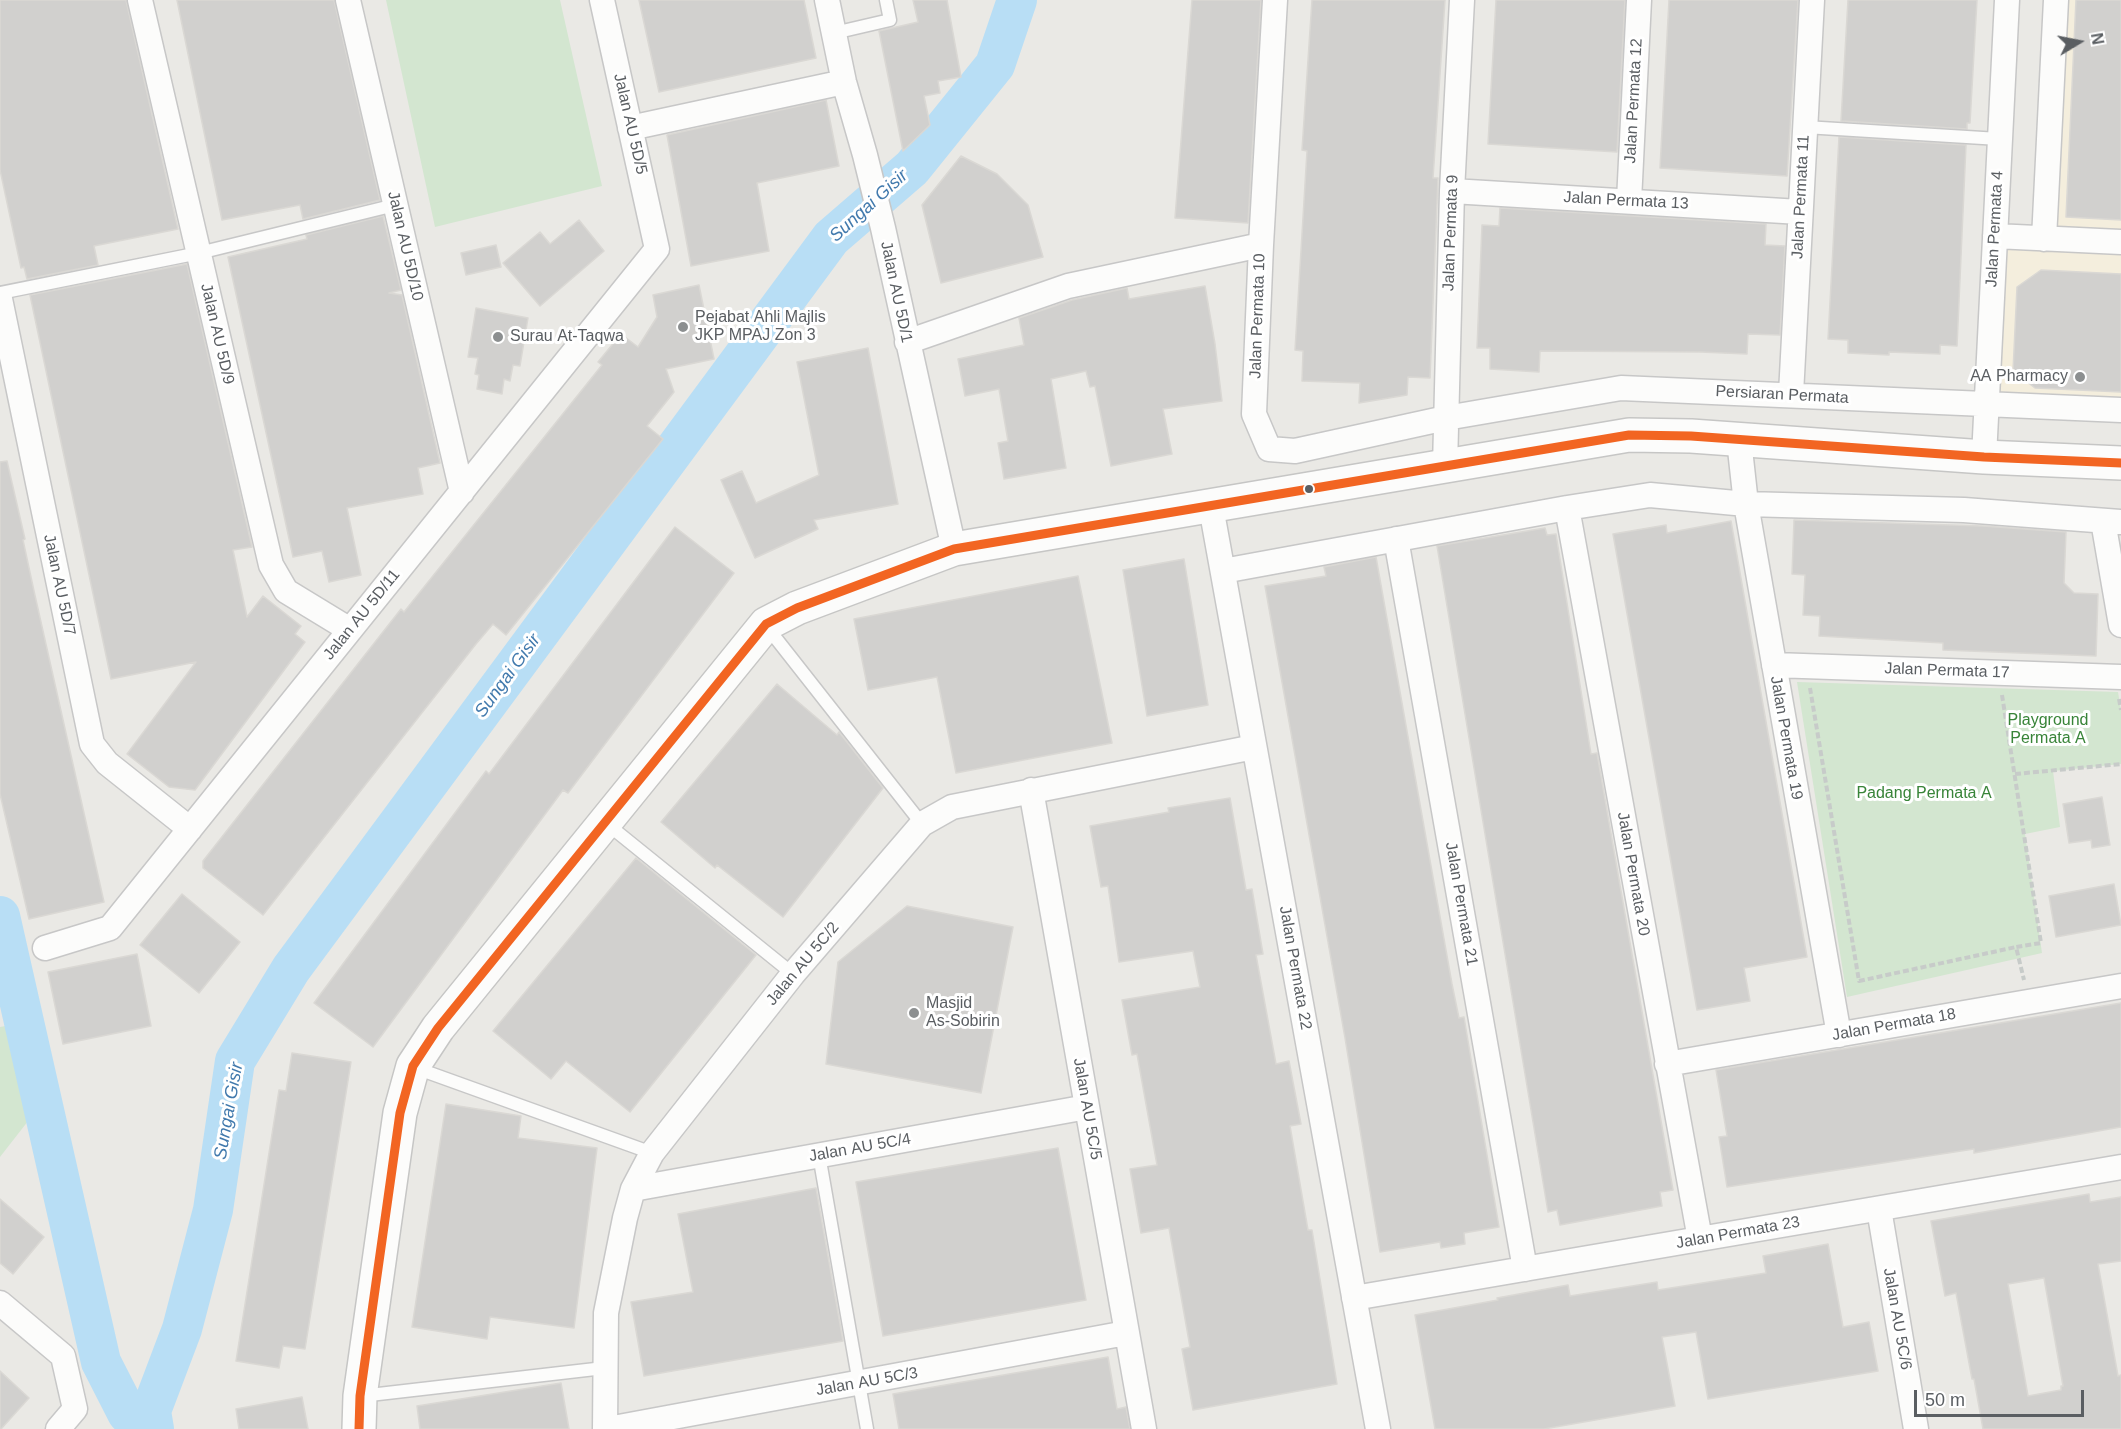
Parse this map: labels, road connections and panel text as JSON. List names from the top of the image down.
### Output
{
  "streets": {
    "street": [
      "Jalan Permata 12",
      "Jalan AU 5D/5",
      "Jalan Permata 11",
      "Jalan Permata 13",
      "Jalan Permata 4",
      "Jalan Permata 9",
      "Jalan AU 5D/10",
      "Jalan AU 5D/1",
      "Jalan Permata 10",
      "Jalan AU 5D/9",
      "Persiaran Permata",
      "Jalan AU 5D/7",
      "Jalan AU 5D/11",
      "Jalan Permata 17",
      "Jalan Permata 19",
      "Jalan Permata 20",
      "Jalan Permata 21",
      "Jalan AU 5C/2",
      "Jalan Permata 22",
      "Jalan Permata 18",
      "Jalan AU 5C/5",
      "Jalan AU 5C/4",
      "Jalan Permata 23",
      "Jalan AU 5C/6",
      "Jalan AU 5C/3"
    ]
  },
  "crossings": [
    ["Jalan Permata 12", "Jalan Permata 13"],
    ["Jalan AU 5D/5", "Jalan AU 5D/11"],
    ["Jalan Permata 11", "Jalan Permata 13"],
    ["Jalan Permata 11", "Persiaran Permata"],
    ["Jalan Permata 13", "Jalan Permata 9"],
    ["Jalan Permata 4", "Persiaran Permata"],
    ["Jalan Permata 9", "Jalan Permata 10"],
    ["Jalan Permata 9", "Persiaran Permata"],
    ["Jalan AU 5D/10", "Jalan AU 5D/11"],
    ["Jalan Permata 10", "Persiaran Permata"],
    ["Jalan AU 5D/9", "Jalan AU 5D/11"],
    ["Jalan AU 5D/7", "Jalan AU 5D/11"],
    ["Jalan Permata 17", "Jalan Permata 19"],
    ["Jalan Permata 19", "Jalan Permata 18"],
    ["Jalan Permata 20", "Jalan Permata 18"],
    ["Jalan Permata 20", "Jalan Permata 23"],
    ["Jalan Permata 21", "Jalan Permata 23"],
    ["Jalan AU 5C/2", "Jalan Permata 22"],
    ["Jalan AU 5C/2", "Jalan AU 5C/5"],
    ["Jalan AU 5C/2", "Jalan AU 5C/4"],
    ["Jalan AU 5C/2", "Jalan AU 5C/3"],
    ["Jalan Permata 22", "Jalan Permata 23"],
    ["Jalan AU 5C/5", "Jalan AU 5C/4"],
    ["Jalan AU 5C/5", "Jalan AU 5C/3"],
    ["Jalan Permata 23", "Jalan AU 5C/6"]
  ],
  "water": ["Sungai Gisir"],
  "parks": ["Playground Permata A", "Padang Permata A"],
  "places": [
    "Pejabat Ahli Majlis JKP MPAJ Zon 3",
    "Surau At-Taqwa",
    "AA Pharmacy",
    "Masjid As-Sobirin"
  ],
  "scale_bar": "50 m",
  "north": "right"
}
